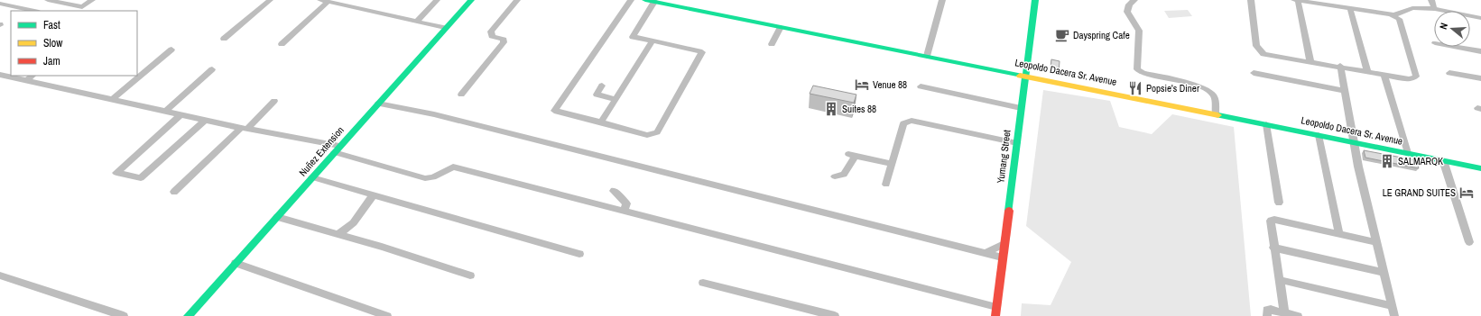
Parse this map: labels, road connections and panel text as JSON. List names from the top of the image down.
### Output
{
  "streets": {
    "main road": ["Leopoldo Dacera Sr. Avenue", "Nuñez Extension", "Yumang Street"]
  },
  "crossings": [
    ["Leopoldo Dacera Sr. Avenue", "Yumang Street"]
  ],
  "places": {
    "cafe": ["Dayspring Cafe"],
    "hotel": ["Venue 88", "LE GRAND SUITES"],
    "restaurant": ["Popsie's Diner"],
    "building": ["Suites 88", "SALMARQK"]
  },
  "legend": ["Fast", "Slow", "Jam"],
  "north": "left"
}
